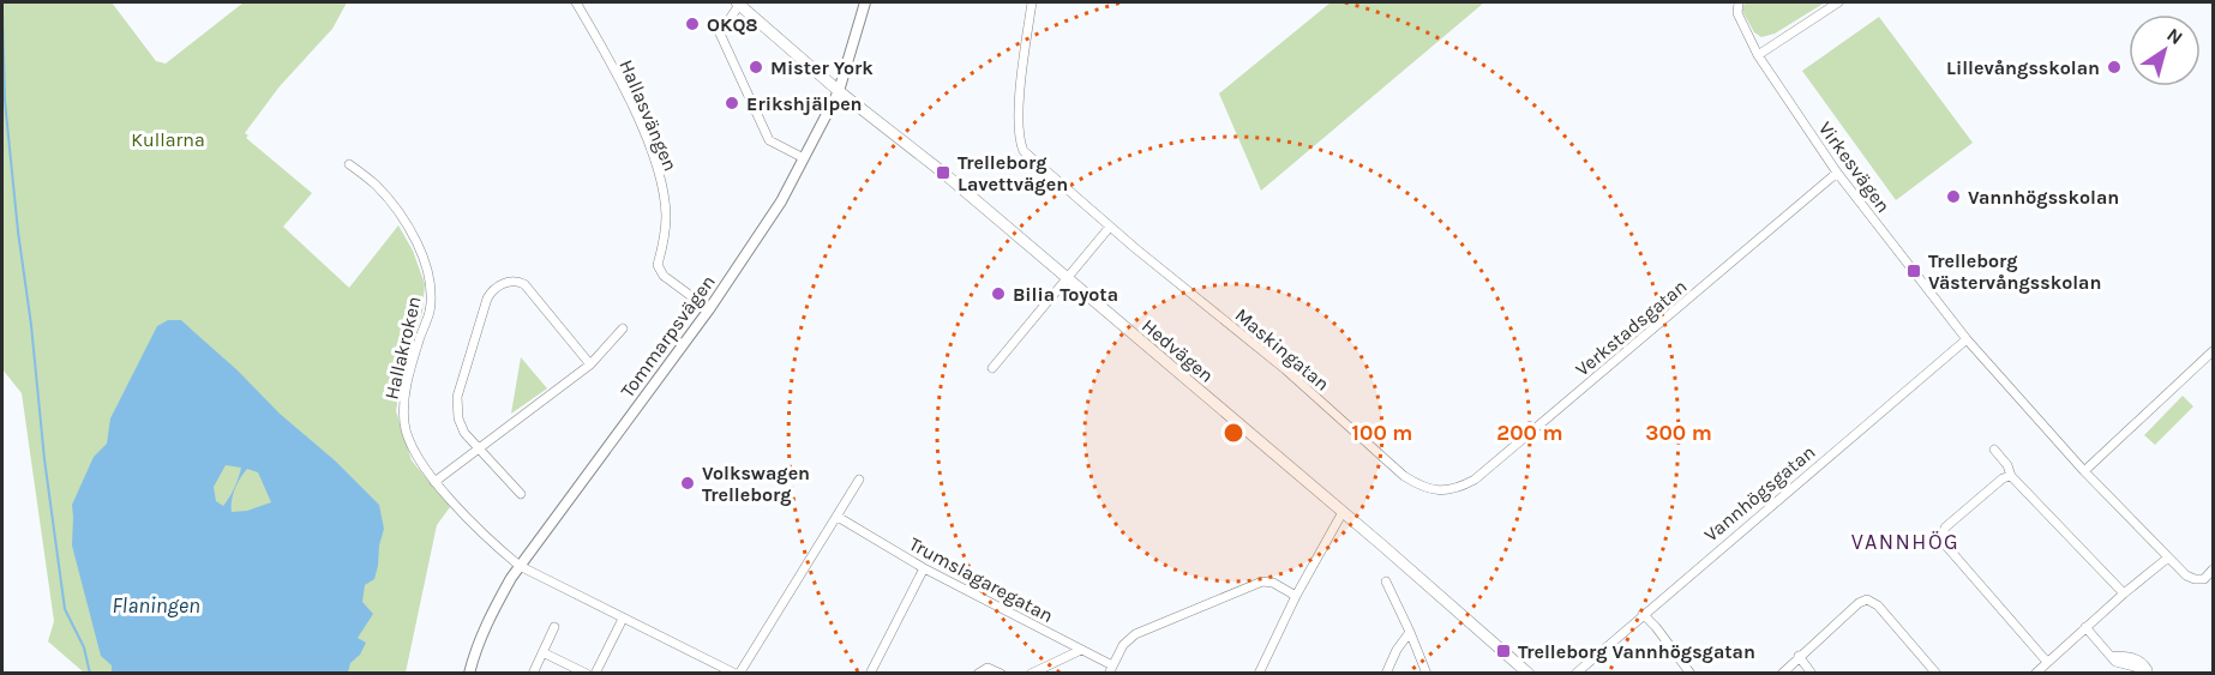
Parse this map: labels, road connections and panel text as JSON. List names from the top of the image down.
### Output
{
  "streets": {
    "main road": ["Hedvägen"],
    "street": [
      "Hallasvängen",
      "Virkesvägen",
      "Verkstadsgatan",
      "Tommarpsvägen",
      "Hallakroken",
      "Maskingatan",
      "Vannhögsgatan",
      "Trumslagaregatan"
    ]
  },
  "crossings": [
    ["Hallasvängen", "Tommarpsvägen"],
    ["Virkesvägen", "Verkstadsgatan"],
    ["Virkesvägen", "Vannhögsgatan"],
    ["Verkstadsgatan", "Maskingatan"],
    ["Tommarpsvägen", "Hallakroken"],
    ["Tommarpsvägen", "Hedvägen"]
  ],
  "districts": ["VANNHÖG"],
  "water": ["Flaningen"],
  "parks": ["Kullarna"],
  "places": {
    "other": [
      "OKQ8",
      "Mister York",
      "Lillevångsskolan",
      "Erikshjälpen",
      "Vannhögsskolan",
      "Bilia Toyota",
      "Volkswagen Trelleborg"
    ],
    "transit": ["Trelleborg Lavettvägen", "Trelleborg Västervångsskolan", "Trelleborg Vannhögsgatan"]
  },
  "north": "top right",
  "rings": ["100 m", "200 m", "300 m"]
}
